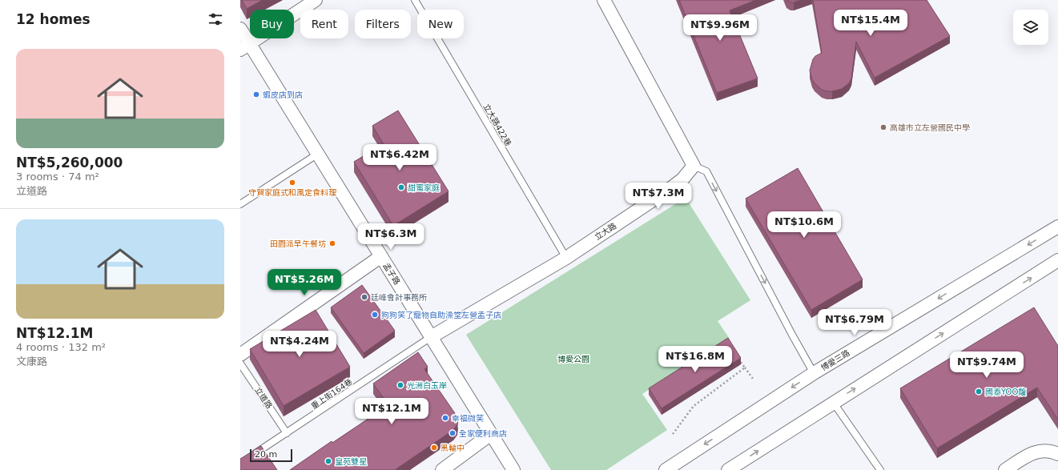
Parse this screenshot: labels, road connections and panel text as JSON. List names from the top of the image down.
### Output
{
  "streets": {
    "street": ["立大路", "孟子路", "博愛三路"],
    "lane": ["立大路422巷", "重上街164巷", "立道路"]
  },
  "crossings": [
    ["立大路422巷", "立大路"],
    ["立大路", "孟子路"],
    ["立大路", "重上街164巷"],
    ["孟子路", "重上街164巷"],
    ["重上街164巷", "立道路"]
  ],
  "parks": ["博愛公園"],
  "places": [
    "蝦皮店到店",
    "高雄市立左營國民中學",
    "守賀家庭式和風定食料理",
    "甜蜜家庭",
    "田園派早午餐坊",
    "廷峰會計事務所",
    "狗狗笑了寵物自助澡堂左營孟子店",
    "光洲白玉岸",
    "國泰YOO馥",
    "幸福微笑",
    "全家便利商店",
    "黑輪中",
    "皇苑雙星"
  ],
  "scale_bar": "20 m",
  "page": {
    "heading": "12 homes",
    "price": [
      "NT$15.4M",
      "NT$9.96M",
      "NT$6.42M",
      "NT$7.3M",
      "NT$10.6M",
      "NT$6.3M",
      "NT$5.26M",
      "NT$6.79M",
      "NT$4.24M",
      "NT$16.8M",
      "NT$9.74M",
      "NT$12.1M"
    ],
    "chip": [
      "Buy",
      "Rent",
      "Filters",
      "New"
    ],
    "list": [
      {
        "name": "NT$5,260,000",
        "note": "3 rooms · 74 m² · 立道路"
      },
      {
        "name": "NT$12.1M",
        "note": "4 rooms · 132 m² · 文康路"
      }
    ],
    "scale": "20 m"
  }
}
